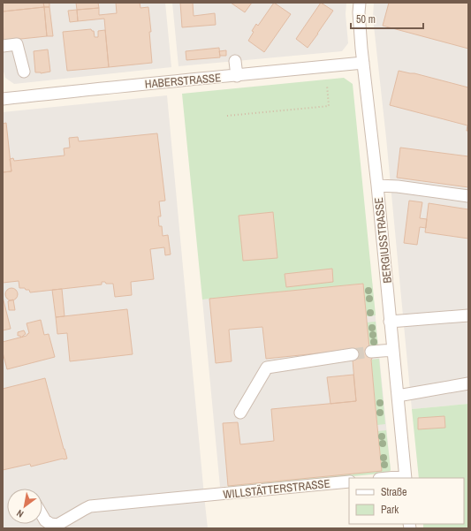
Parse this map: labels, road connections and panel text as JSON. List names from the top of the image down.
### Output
{
  "streets": {
    "street": ["HABERSTRASSE", "BERGIUSSTRASSE", "WILLSTÄTTERSTRASSE"]
  },
  "crossings": [
    ["HABERSTRASSE", "BERGIUSSTRASSE"]
  ],
  "legend": ["Straße", "Park"],
  "scale_bar": "50 m",
  "north": "bottom left"
}
